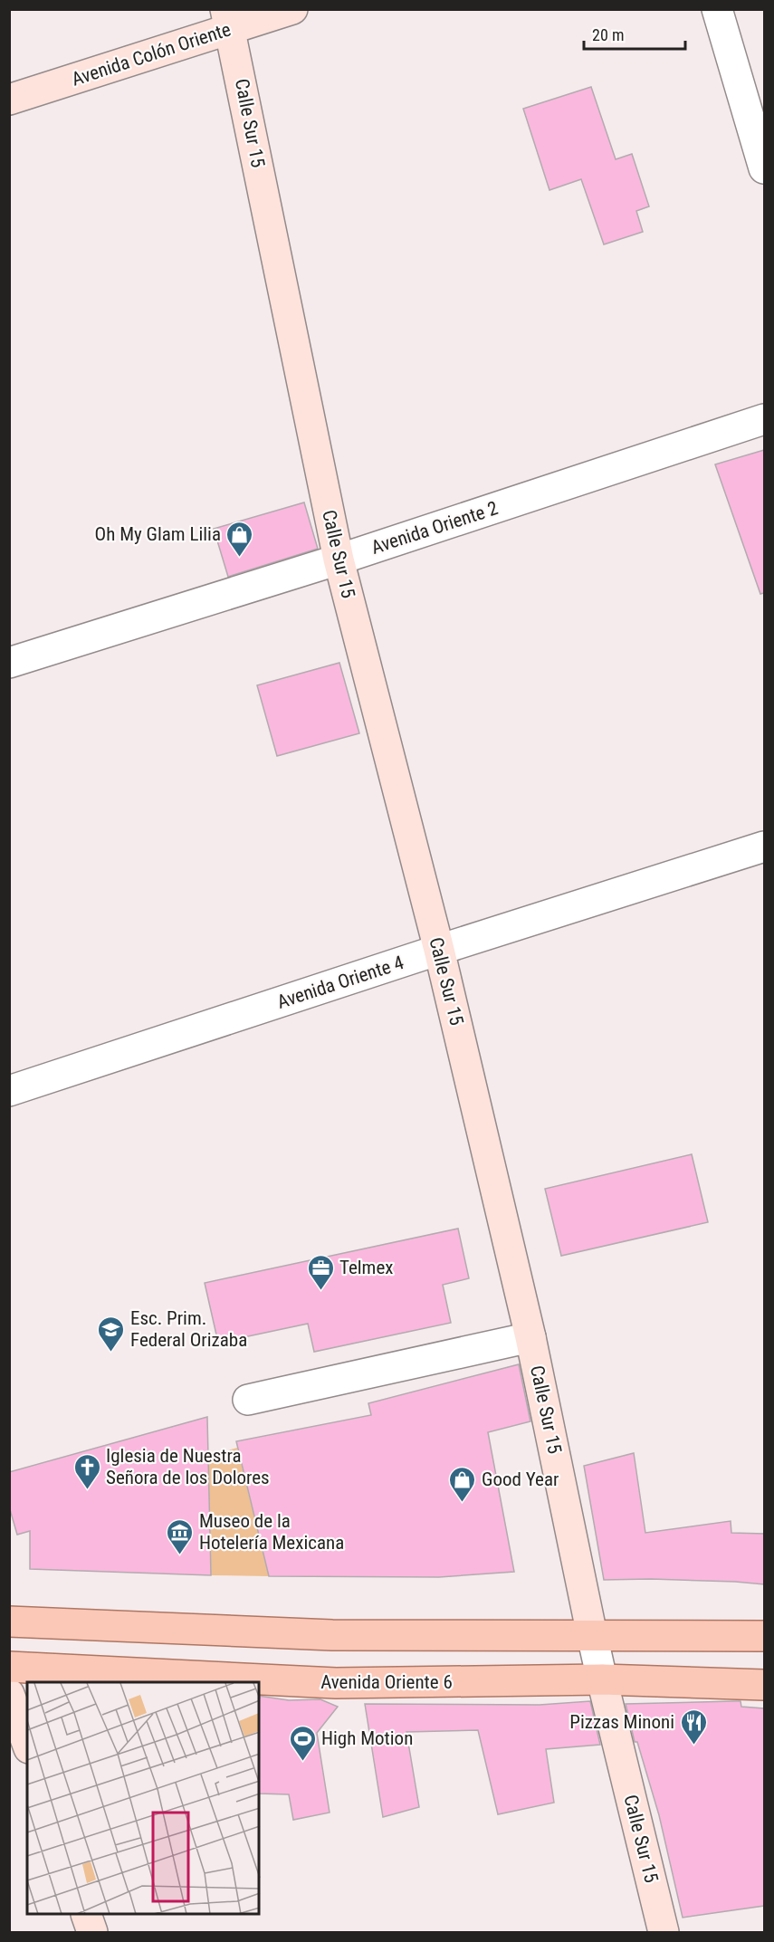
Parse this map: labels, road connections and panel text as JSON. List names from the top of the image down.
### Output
{
  "streets": {
    "main road": ["Avenida Oriente 6"],
    "street": [
      "Avenida Colón Oriente",
      "Calle Sur 15",
      "Avenida Oriente 2",
      "Avenida Oriente 4"
    ]
  },
  "crossings": [
    ["Avenida Colón Oriente", "Calle Sur 15"],
    ["Calle Sur 15", "Avenida Oriente 2"],
    ["Calle Sur 15", "Avenida Oriente 4"],
    ["Calle Sur 15", "Avenida Oriente 6"]
  ],
  "places": {
    "shop": ["Oh My Glam Lilia", "Good Year"],
    "office": ["Telmex"],
    "school or university": ["Esc. Prim. Federal Orizaba"],
    "church": ["Iglesia de Nuestra Señora de los Dolores"],
    "museum": ["Museo de la Hotelería Mexicana"],
    "restaurant": ["Pizzas Minoni"],
    "sports": ["High Motion"]
  },
  "scale_bar": "20 m"
}
